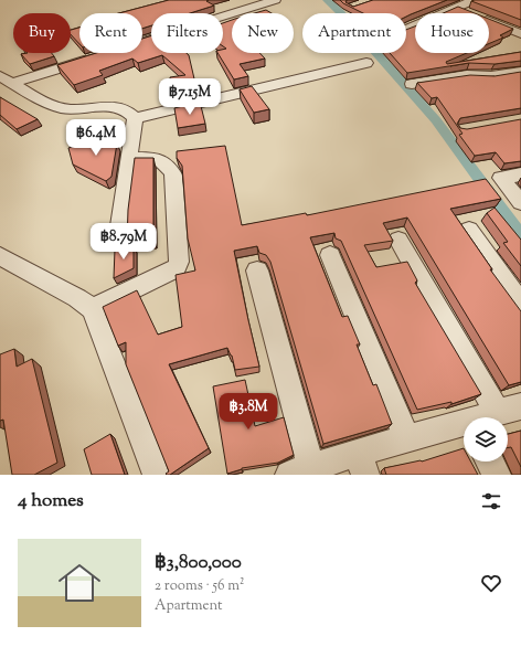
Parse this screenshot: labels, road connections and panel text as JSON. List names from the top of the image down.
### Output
{
  "page": {
    "chip": [
      "Buy",
      "Rent",
      "Filters",
      "New",
      "Apartment",
      "House"
    ],
    "price": [
      "฿7.15M",
      "฿6.4M",
      "฿8.79M",
      "฿3.8M"
    ],
    "heading": "4 homes",
    "list": [
      {
        "name": "฿3,800,000",
        "note": "2 rooms · 56 m² · Apartment"
      }
    ]
  }
}
